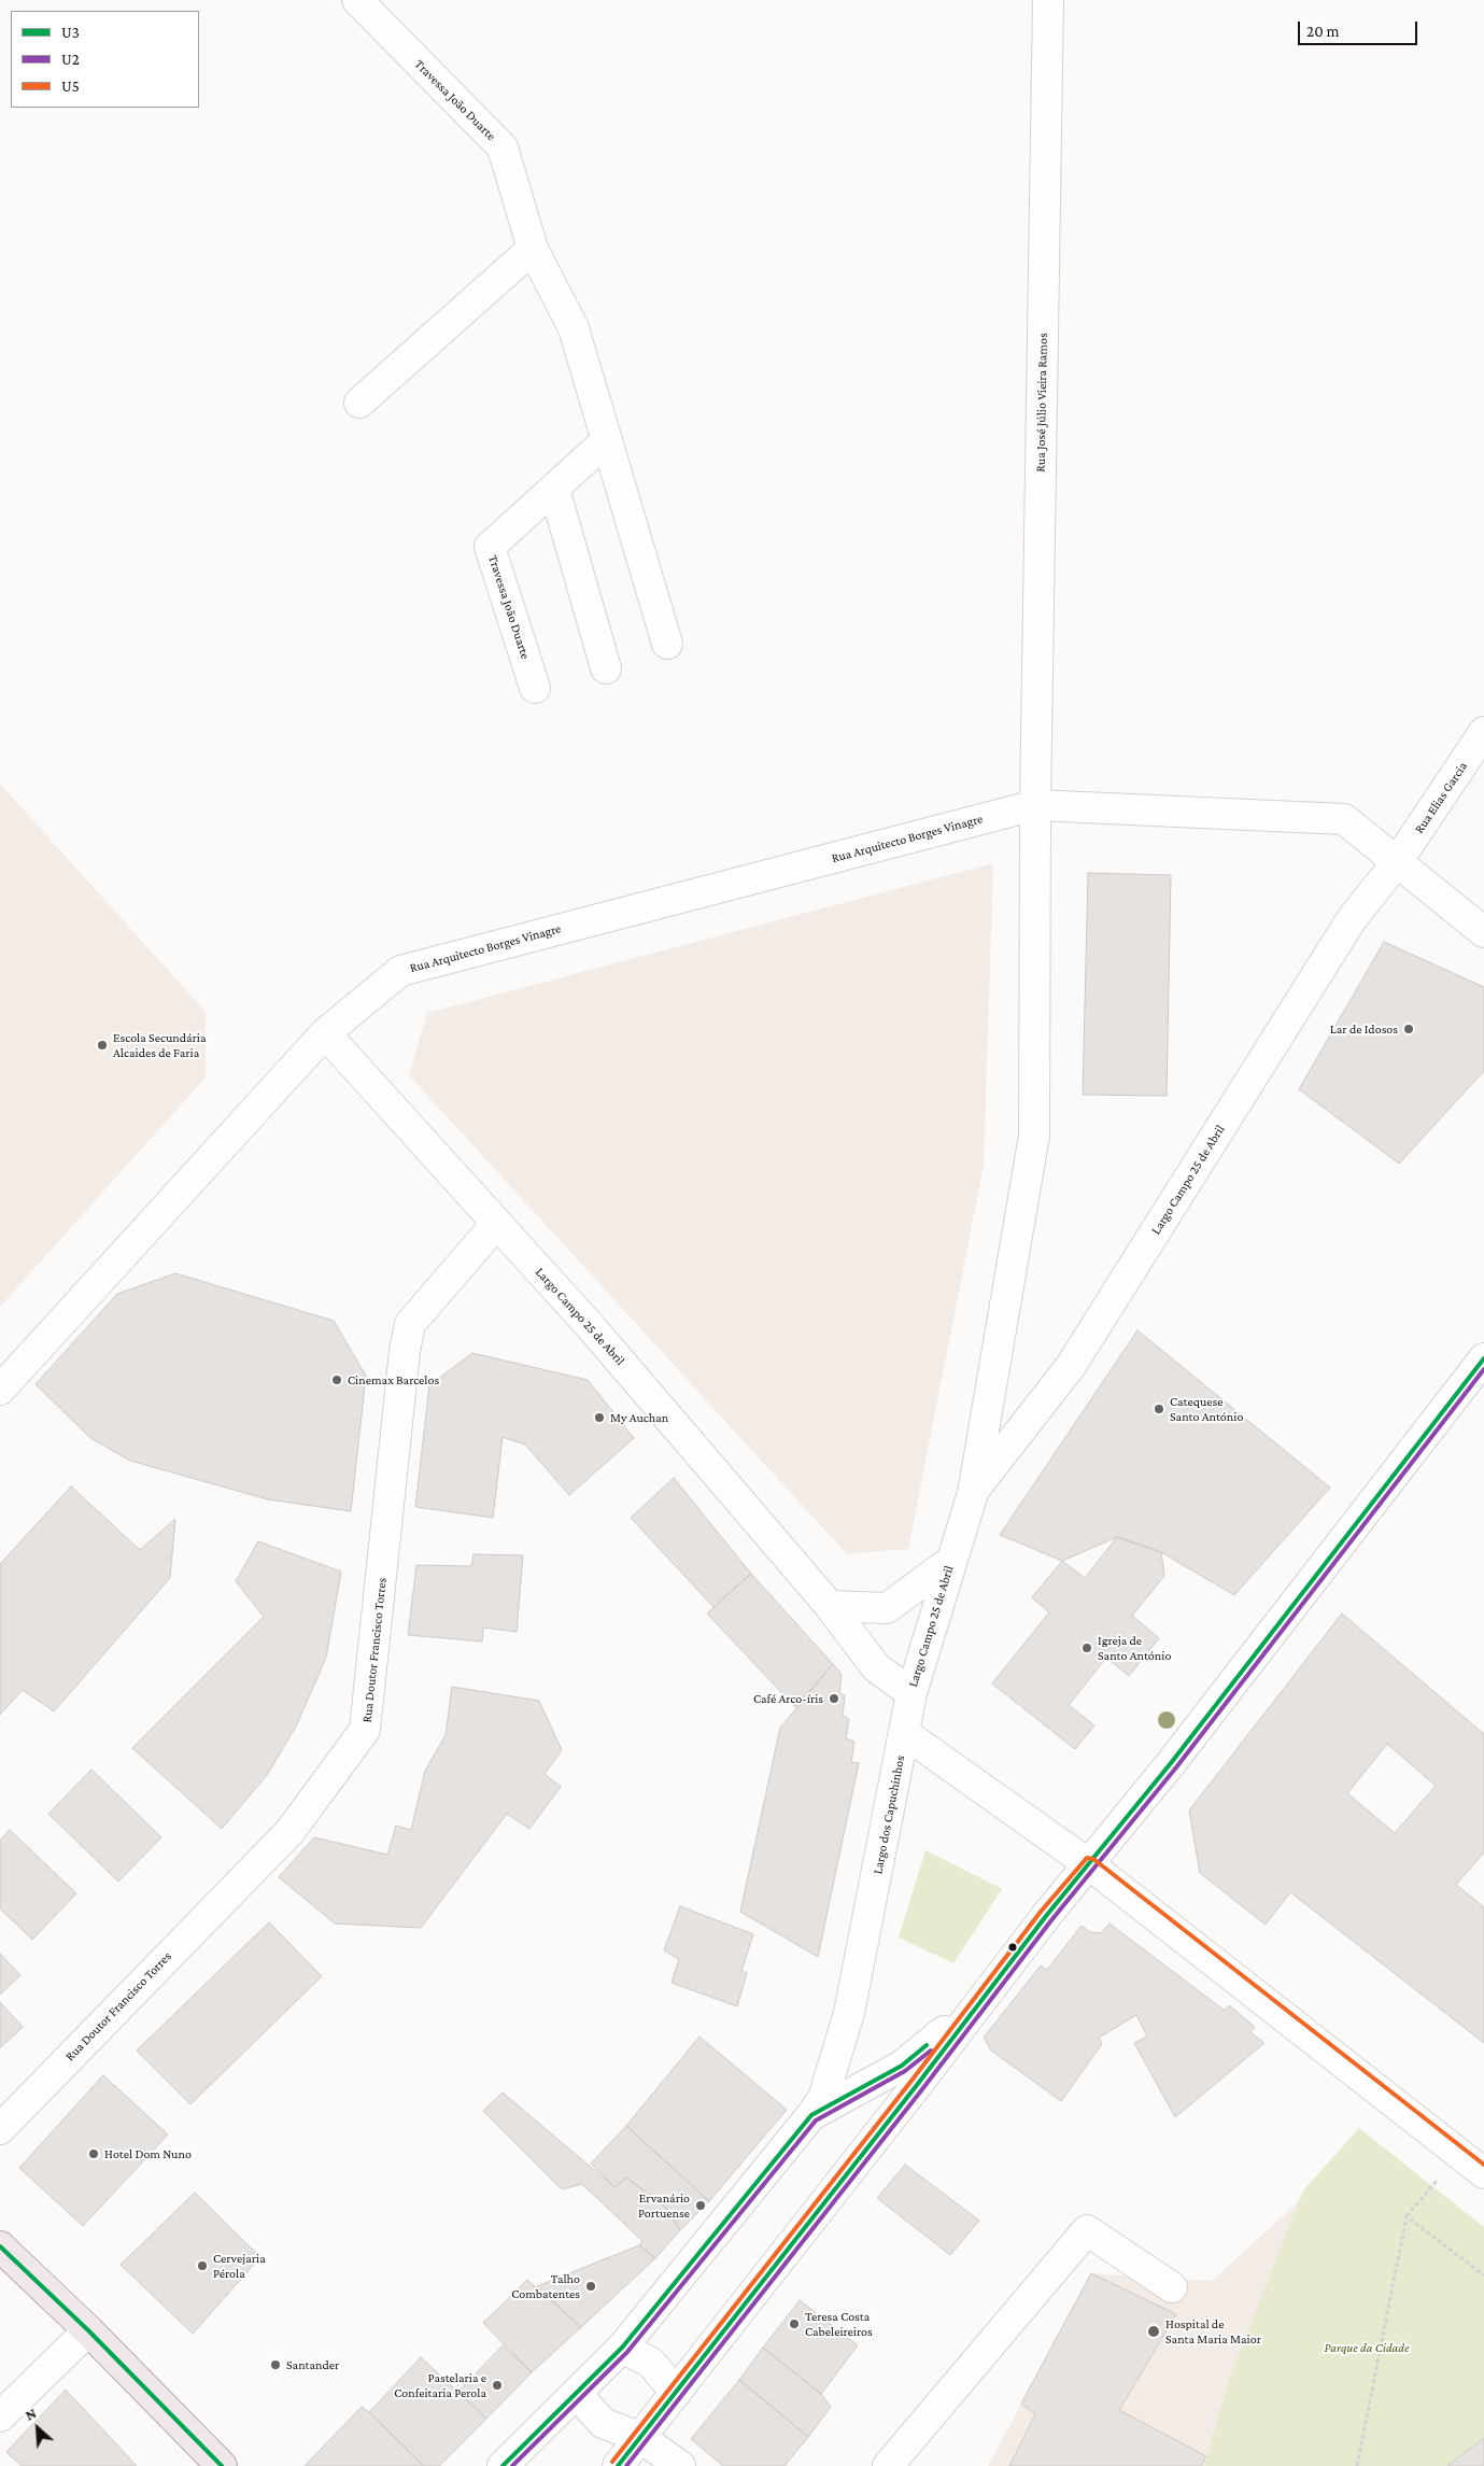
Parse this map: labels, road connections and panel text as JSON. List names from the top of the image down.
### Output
{
  "streets": {
    "street": [
      "Travessa João Duarte",
      "Rua José Júlio Vieira Ramos",
      "Rua Elias Garcia",
      "Rua Arquitecto Borges Vinagre",
      "Largo Campo 25 de Abril",
      "Rua Doutor Francisco Torres",
      "Largo dos Capuchinhos"
    ]
  },
  "crossings": [
    ["Rua José Júlio Vieira Ramos", "Rua Arquitecto Borges Vinagre"],
    ["Rua José Júlio Vieira Ramos", "Largo Campo 25 de Abril"],
    ["Rua Elias Garcia", "Rua Arquitecto Borges Vinagre"],
    ["Rua Elias Garcia", "Largo Campo 25 de Abril"],
    ["Rua Arquitecto Borges Vinagre", "Largo Campo 25 de Abril"],
    ["Largo Campo 25 de Abril", "Rua Doutor Francisco Torres"],
    ["Largo Campo 25 de Abril", "Largo dos Capuchinhos"]
  ],
  "parks": ["Parque da Cidade"],
  "places": [
    "Lar de Idosos",
    "Escola Secundária Alcaides de Faria",
    "Cinemax Barcelos",
    "Catequese Santo António",
    "My Auchan",
    "Igreja de Santo António",
    "Café Arco-íris",
    "Hotel Dom Nuno",
    "Ervanário Portuense",
    "Cervejaria Pérola",
    "Talho Combatentes",
    "Teresa Costa Cabeleireiros",
    "Hospital de Santa Maria Maior",
    "Santander",
    "Pastelaria e Confeitaria Perola"
  ],
  "lines": ["transit line U3", "transit line U2", "transit line U5"],
  "legend": ["U3", "U2", "U5"],
  "scale_bar": "20 m",
  "north": "top left"
}
